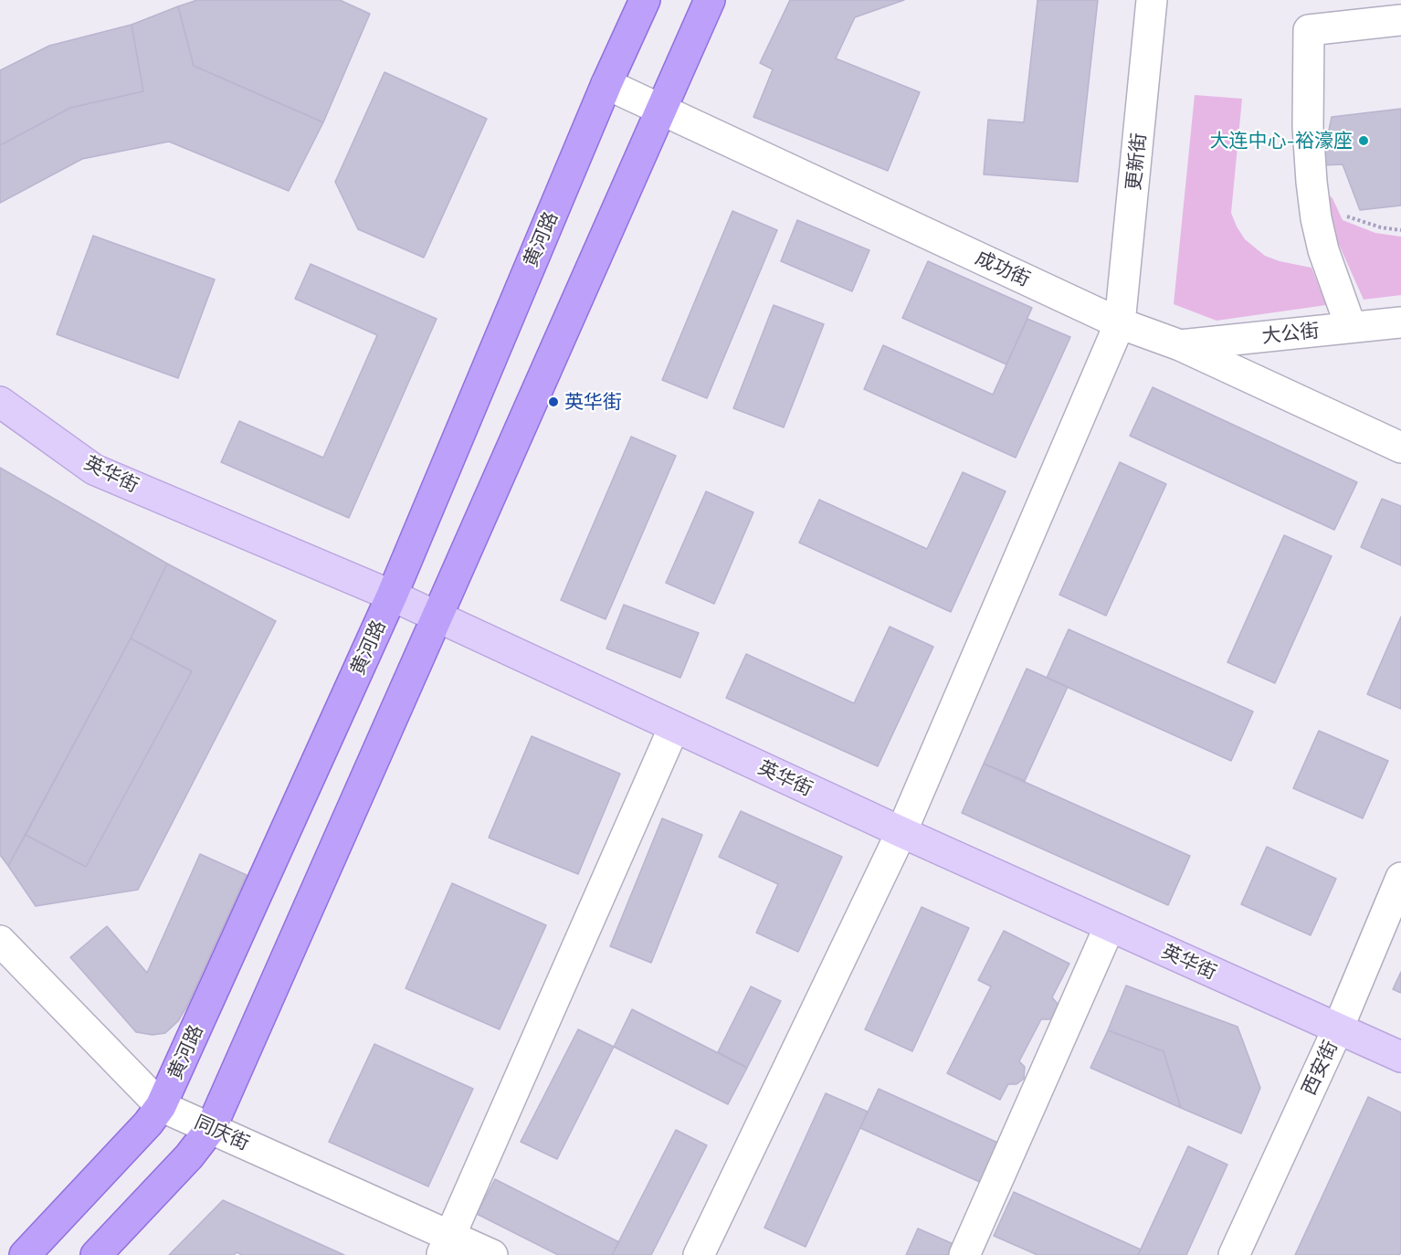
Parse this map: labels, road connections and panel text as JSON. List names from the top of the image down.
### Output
{
  "streets": {
    "main road": ["黄河路"],
    "street": [
      "更新街",
      "成功街",
      "大公街",
      "英华街",
      "西安街",
      "同庆街"
    ]
  },
  "crossings": [
    ["更新街", "成功街"],
    ["更新街", "英华街"],
    ["黄河路", "成功街"],
    ["黄河路", "英华街"],
    ["黄河路", "同庆街"],
    ["成功街", "大公街"],
    ["英华街", "西安街"]
  ],
  "places": ["大连中心-裕濠座", "英华街"]
}
